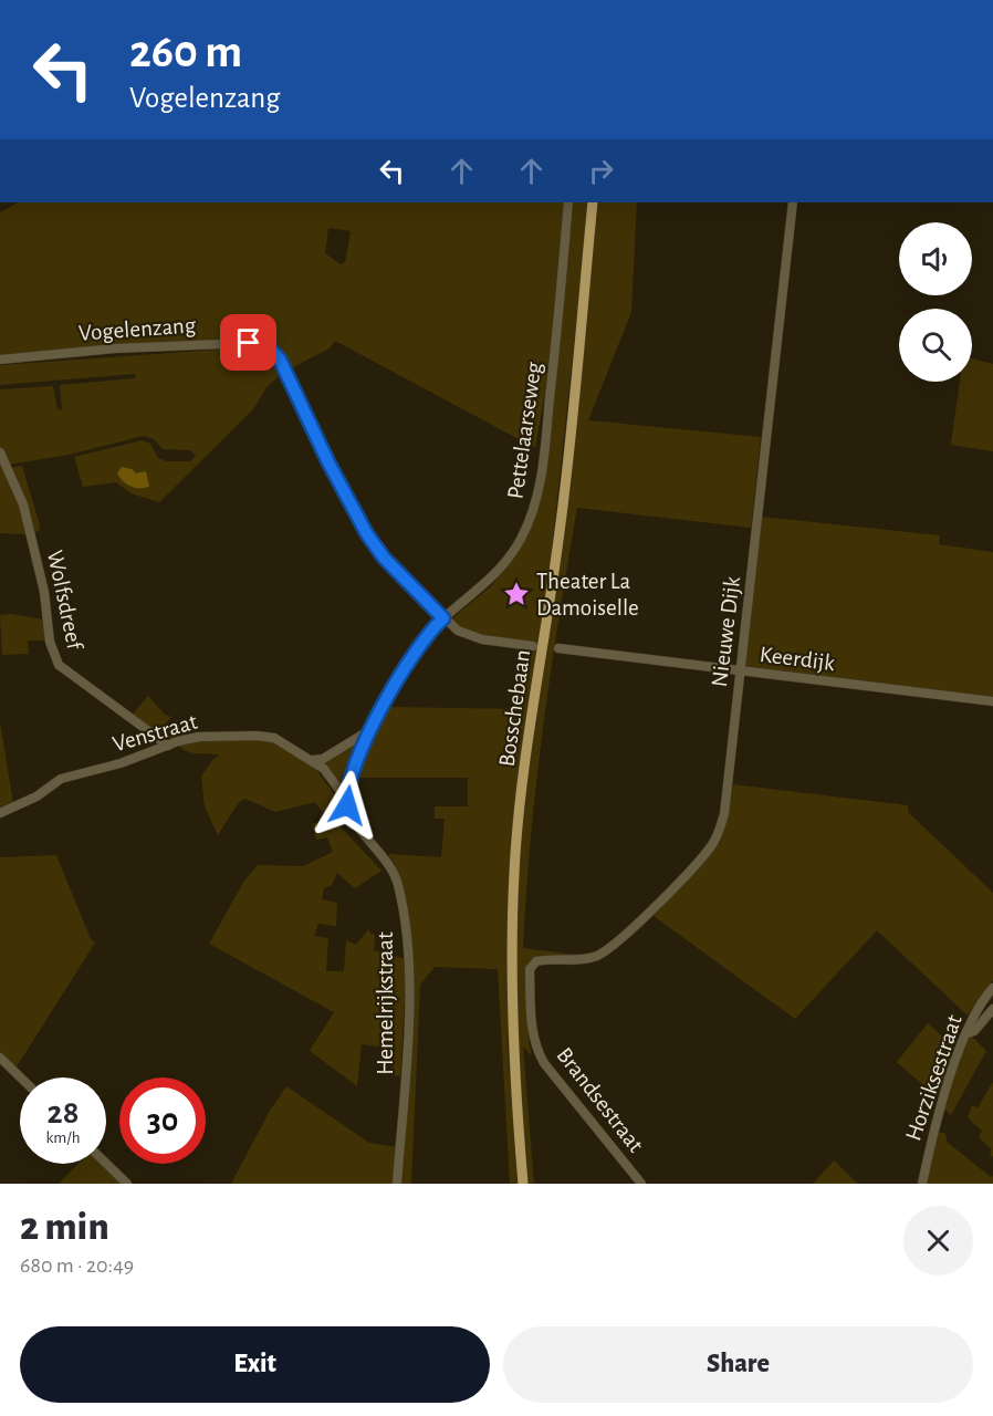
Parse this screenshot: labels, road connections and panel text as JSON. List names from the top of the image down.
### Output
{
  "streets": {
    "main road": ["Bosschebaan"],
    "street": [
      "Vogelenzang",
      "Pettelaarseweg",
      "Wolfsdreef",
      "Nieuwe Dijk",
      "Keerdijk",
      "Venstraat",
      "Hemelrijkstraat",
      "Horziksestraat",
      "Brandsestraat"
    ]
  },
  "crossings": [
    ["Vogelenzang", "Pettelaarseweg"],
    ["Pettelaarseweg", "Venstraat"],
    ["Pettelaarseweg", "Hemelrijkstraat"],
    ["Wolfsdreef", "Venstraat"],
    ["Nieuwe Dijk", "Keerdijk"],
    ["Nieuwe Dijk", "Brandsestraat"],
    ["Venstraat", "Hemelrijkstraat"]
  ],
  "places": {
    "place": ["Theater La Damoiselle"]
  },
  "page": {
    "turn": ["260 m", "Vogelenzang"],
    "speed": "28 km/h",
    "limit": "30",
    "heading": ["2 min", "680 m · 20:49"],
    "buttons": ["Exit", "Share"]
  }
}
